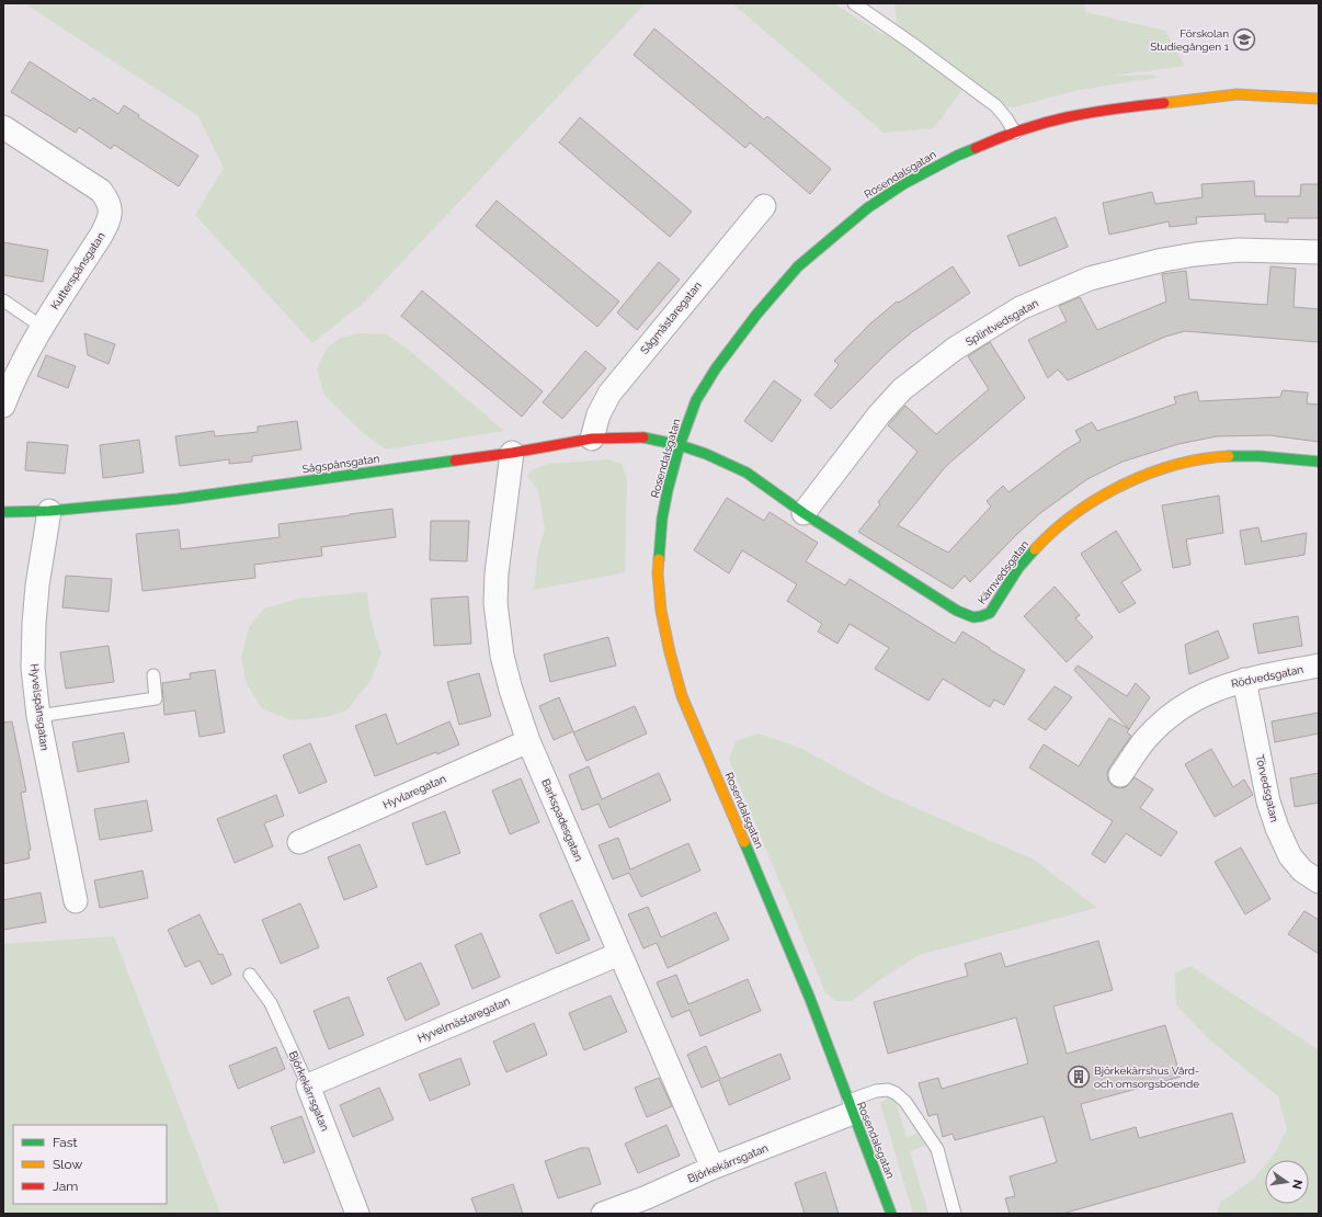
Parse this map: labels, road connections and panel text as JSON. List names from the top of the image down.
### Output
{
  "streets": {
    "street": [
      "Rosendalsgatan",
      "Kutterspånsgatan",
      "Sågmästaregatan",
      "Splintvedsgatan",
      "Sågspånsgatan",
      "Kärnvedsgatan",
      "Rödvedsgatan",
      "Hyvelspånsgatan",
      "Törvedsgatan",
      "Hyvlaregatan",
      "Barkspadesgatan",
      "Hyvelmästaregatan",
      "Björkekärrsgatan"
    ]
  },
  "crossings": [
    ["Rosendalsgatan", "Sågspånsgatan"],
    ["Rosendalsgatan", "Kärnvedsgatan"],
    ["Rosendalsgatan", "Björkekärrsgatan"],
    ["Sågmästaregatan", "Sågspånsgatan"],
    ["Splintvedsgatan", "Kärnvedsgatan"],
    ["Sågspånsgatan", "Kärnvedsgatan"],
    ["Sågspånsgatan", "Hyvelspånsgatan"],
    ["Sågspånsgatan", "Barkspadesgatan"],
    ["Rödvedsgatan", "Törvedsgatan"],
    ["Hyvlaregatan", "Barkspadesgatan"],
    ["Barkspadesgatan", "Hyvelmästaregatan"],
    ["Barkspadesgatan", "Björkekärrsgatan"],
    ["Hyvelmästaregatan", "Björkekärrsgatan"]
  ],
  "places": {
    "school or university": ["Förskolan Studiegången 1"],
    "building": ["Björkekärrshus Vård- och omsorgsboende"]
  },
  "legend": ["Fast", "Slow", "Jam"],
  "north": "right"
}
